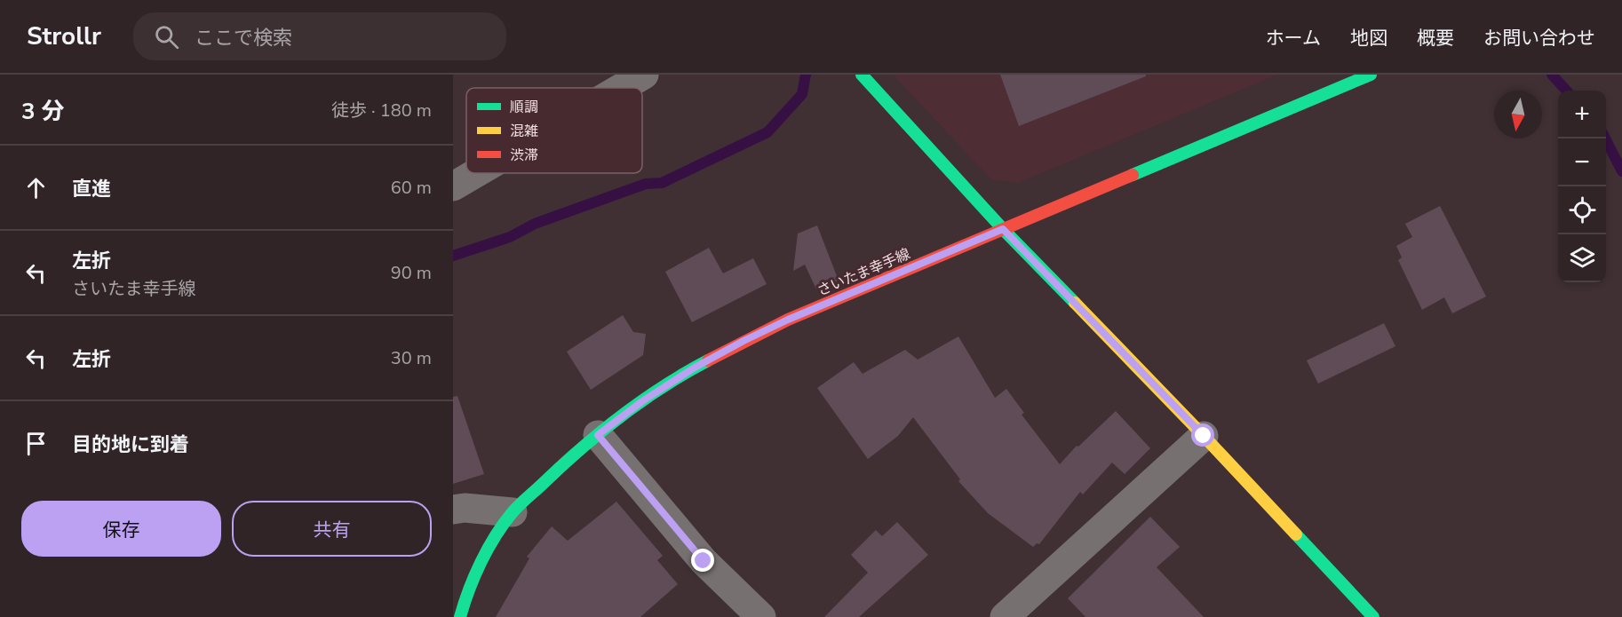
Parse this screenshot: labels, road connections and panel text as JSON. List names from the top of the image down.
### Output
{
  "streets": {
    "main road": ["さいたま幸手線"]
  },
  "legend": ["順調", "混雑", "渋滞"],
  "north": "bottom",
  "page": {
    "header": "Strollr",
    "search": "ここで検索",
    "nav": [
      "ホーム",
      "地図",
      "概要",
      "お問い合わせ"
    ],
    "heading": ["3 分", "徒歩 · 180 m"],
    "map_buttons": ["+", "−"],
    "list": [
      ["直進", "60 m"],
      ["左折", "さいたま幸手線", "90 m"],
      ["左折", "30 m"],
      "目的地に到着"
    ],
    "buttons": ["保存", "共有"]
  }
}
